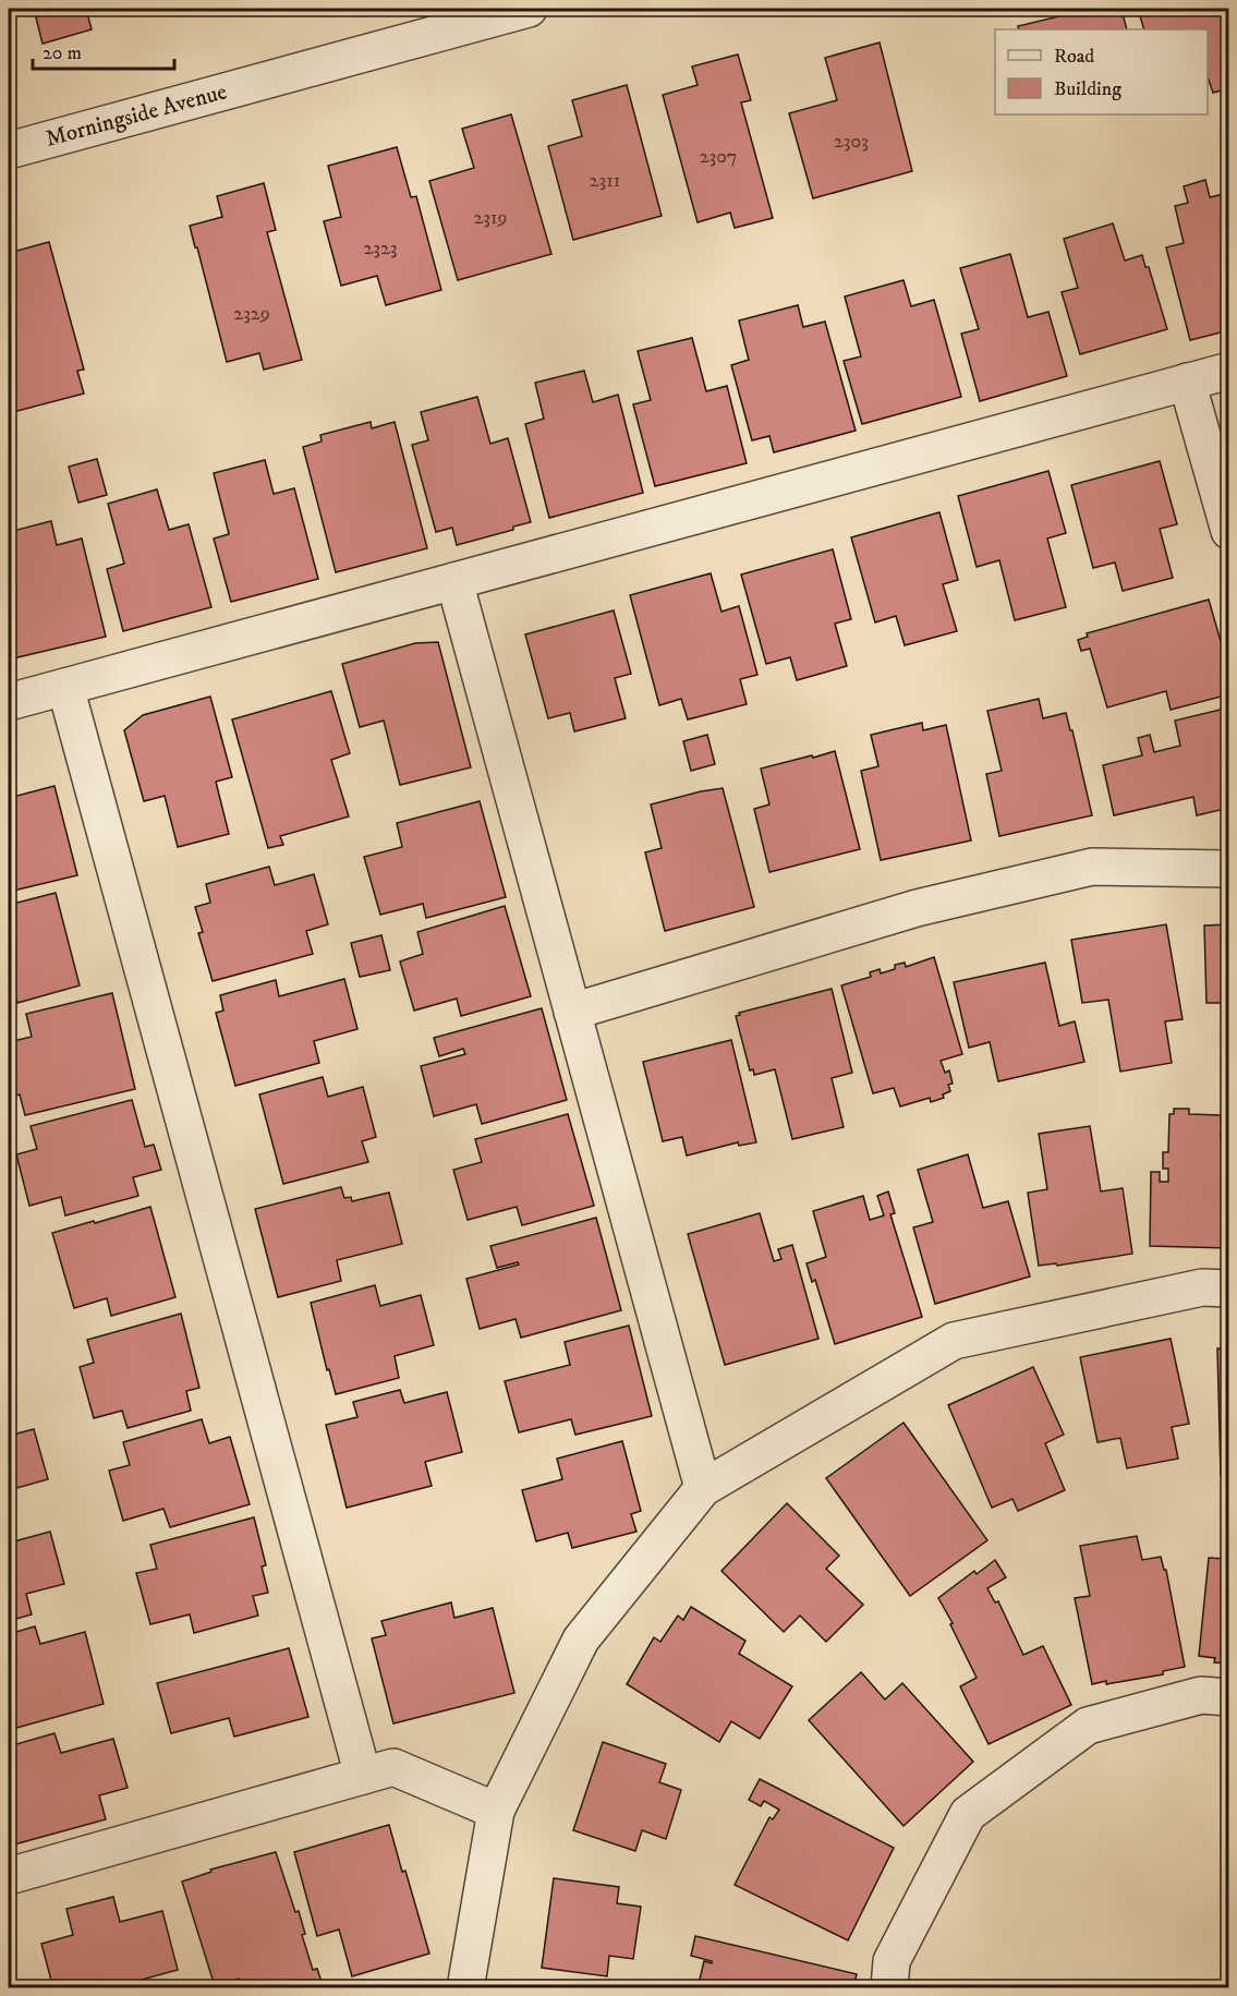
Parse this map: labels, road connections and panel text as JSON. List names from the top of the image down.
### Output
{
  "streets": {
    "street": ["Morningside Avenue"]
  },
  "house_numbers": [
    "2303",
    "2307",
    "2311",
    "2319",
    "2323",
    "2329"
  ],
  "legend": ["Road", "Building"],
  "scale_bar": "20 m"
}
